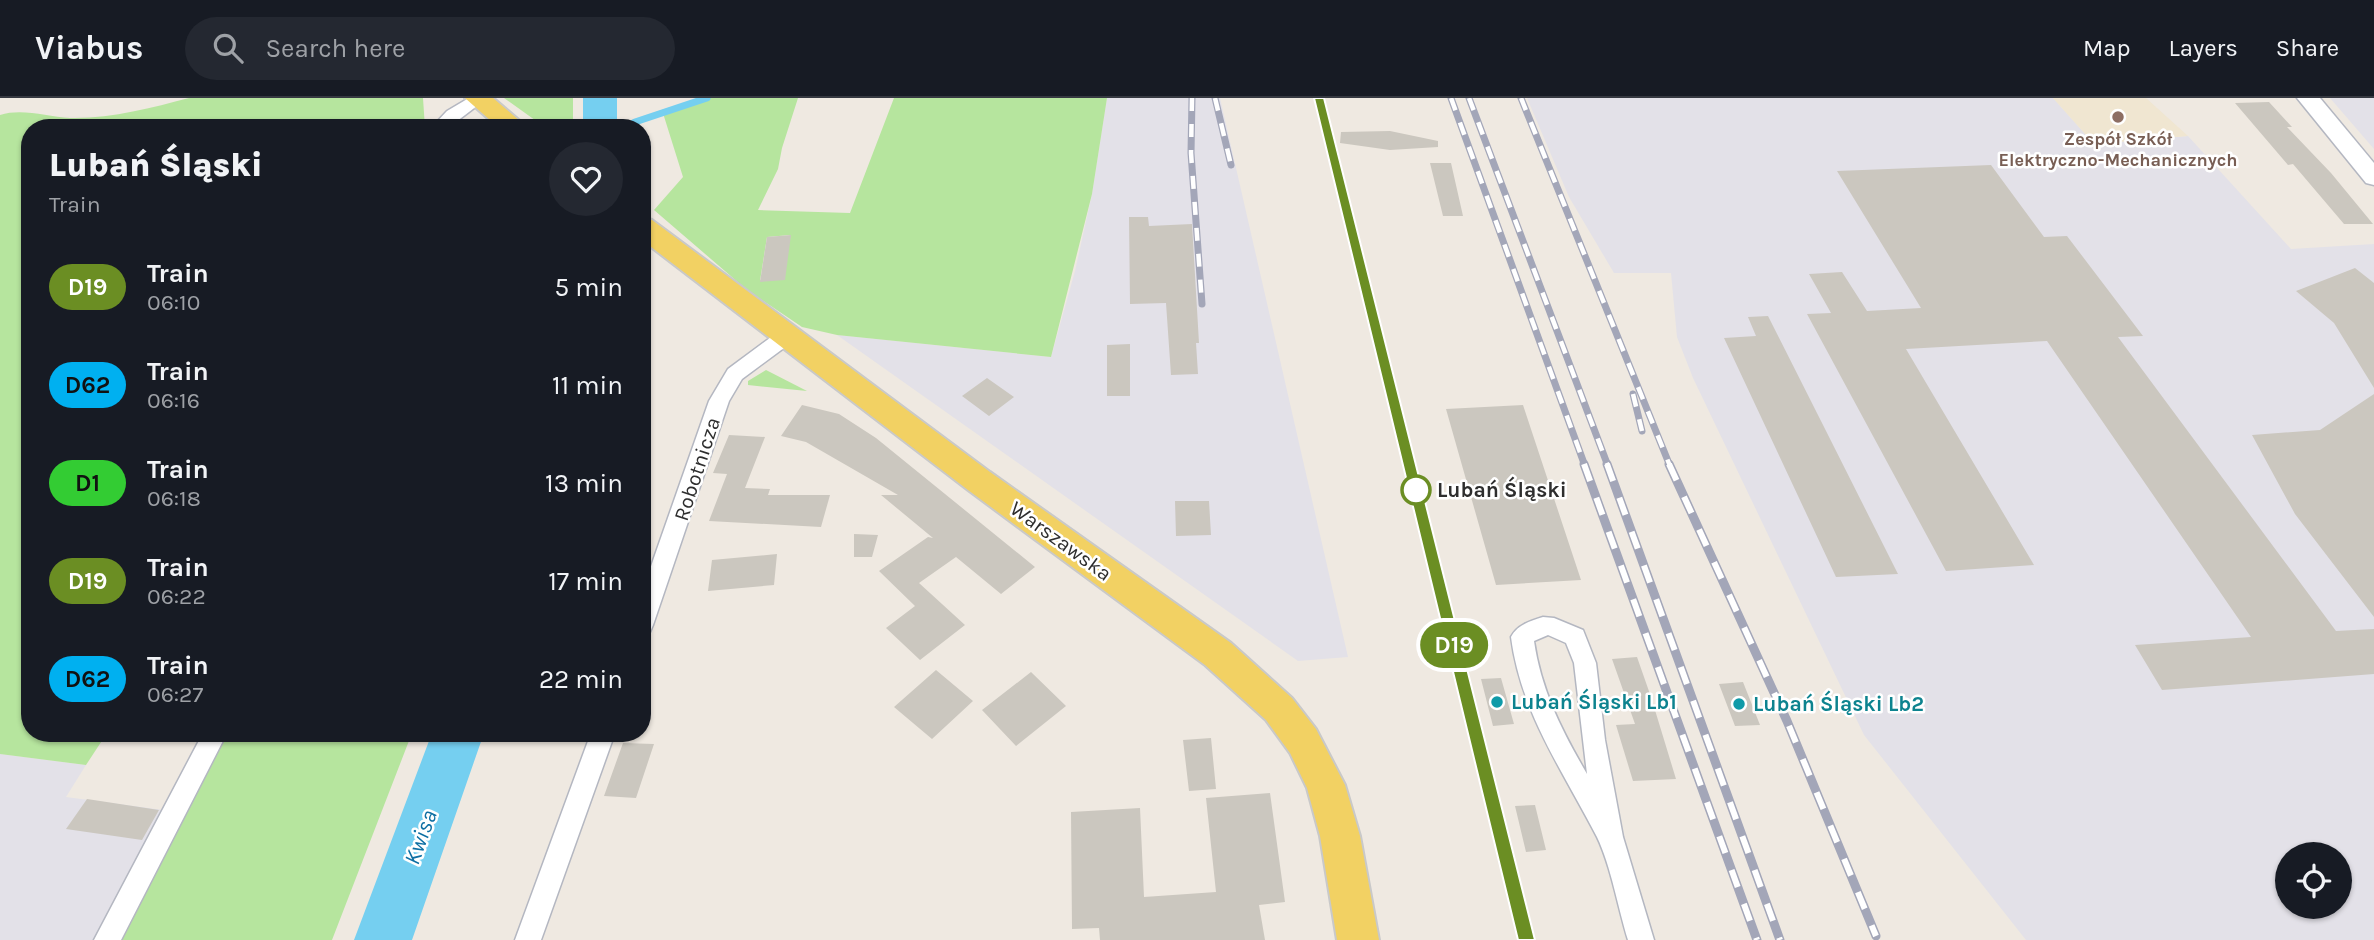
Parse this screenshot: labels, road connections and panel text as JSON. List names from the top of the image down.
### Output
{
  "streets": {
    "main road": ["Warszawska"],
    "street": ["Robotnicza"]
  },
  "crossings": [
    ["Robotnicza", "Warszawska"]
  ],
  "water": ["Kwisa"],
  "places": [
    "Zespół Szkół Elektryczno-Mechanicznych",
    "Lubań Śląski",
    "Lubań Śląski Lb1",
    "Lubań Śląski Lb2"
  ],
  "page": {
    "header": "Viabus",
    "search": "Search here",
    "nav": ["Map", "Layers", "Share"],
    "on_map": "D19",
    "heading": ["Lubań Śląski", "Train"],
    "list": [
      {
        "mark": "D19",
        "name": "Train",
        "note": "06:10",
        "value": "5 min"
      },
      {
        "mark": "D62",
        "name": "Train",
        "note": "06:16",
        "value": "11 min"
      },
      {
        "mark": "D1",
        "name": "Train",
        "note": "06:18",
        "value": "13 min"
      },
      {
        "mark": "D19",
        "name": "Train",
        "note": "06:22",
        "value": "17 min"
      },
      {
        "mark": "D62",
        "name": "Train",
        "note": "06:27",
        "value": "22 min"
      }
    ]
  }
}
